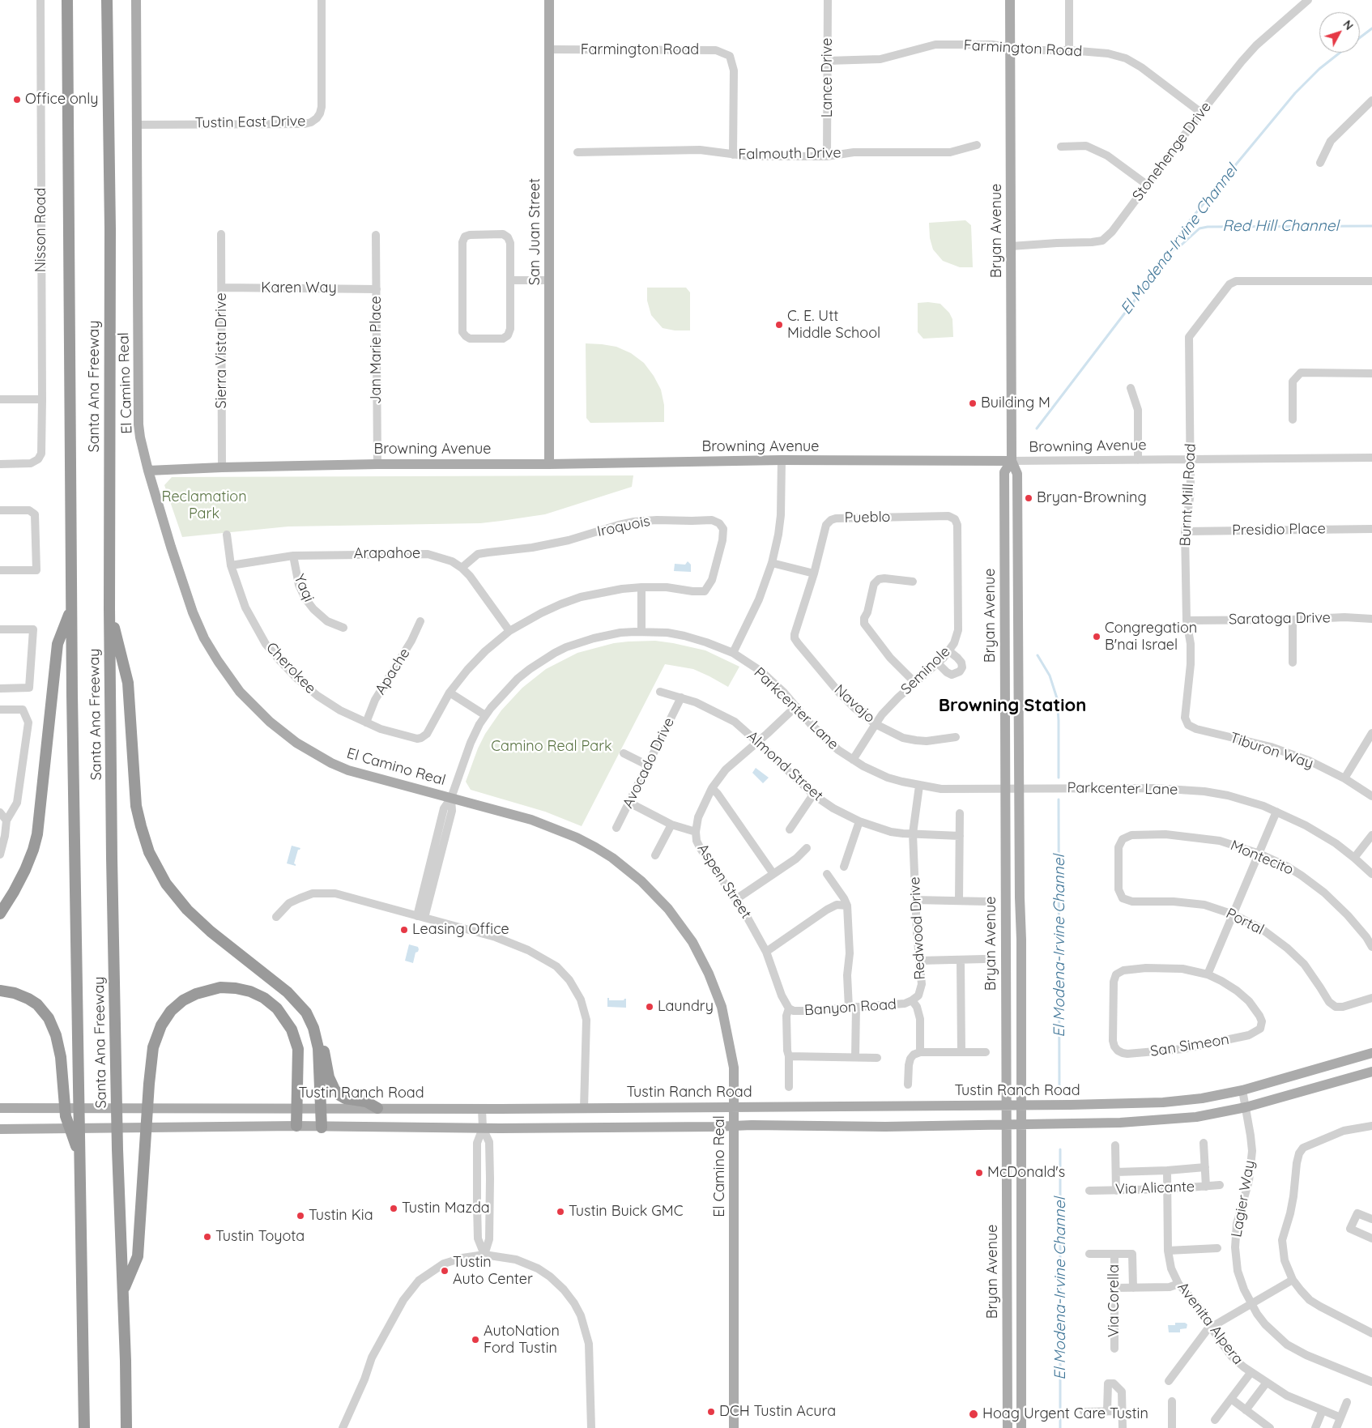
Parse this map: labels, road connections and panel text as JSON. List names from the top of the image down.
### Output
{
  "streets": {
    "highway": ["Santa Ana Freeway"],
    "main road": [
      "Bryan Avenue",
      "San Juan Street",
      "El Camino Real",
      "Browning Avenue",
      "Tustin Ranch Road"
    ],
    "street": [
      "Farmington Road",
      "Lance Drive",
      "Tustin East Drive",
      "Stonehenge Drive",
      "Falmouth Drive",
      "Nisson Road",
      "Karen Way",
      "Jan Marie Place",
      "Sierra Vista Drive",
      "Burnt Mill Road",
      "Pueblo",
      "Iroquois",
      "Presidio Place",
      "Arapahoe",
      "Yaqi",
      "Saratoga Drive",
      "Cherokee",
      "Seminole",
      "Apache",
      "Navajo",
      "Parkcenter Lane",
      "Tiburon Way",
      "Avocado Drive",
      "Almond Street",
      "Montecito",
      "Aspen Street",
      "Portal",
      "Redwood Drive",
      "Banyon Road",
      "San Simeon",
      "Via Alicante",
      "Lagier Way",
      "Via Corella",
      "Avenita Alpera"
    ]
  },
  "crossings": [
    ["Farmington Road", "Lance Drive"],
    ["Farmington Road", "Stonehenge Drive"],
    ["Farmington Road", "Falmouth Drive"],
    ["Farmington Road", "Bryan Avenue"],
    ["Farmington Road", "San Juan Street"],
    ["Lance Drive", "Falmouth Drive"],
    ["Tustin East Drive", "El Camino Real"],
    ["Stonehenge Drive", "Bryan Avenue"],
    ["Bryan Avenue", "Browning Avenue"],
    ["Bryan Avenue", "Parkcenter Lane"],
    ["Bryan Avenue", "Tustin Ranch Road"],
    ["San Juan Street", "Browning Avenue"],
    ["Karen Way", "Jan Marie Place"],
    ["Karen Way", "Sierra Vista Drive"],
    ["Jan Marie Place", "Browning Avenue"],
    ["Sierra Vista Drive", "Browning Avenue"],
    ["El Camino Real", "Browning Avenue"],
    ["El Camino Real", "Parkcenter Lane"],
    ["El Camino Real", "Tustin Ranch Road"],
    ["Browning Avenue", "Burnt Mill Road"],
    ["Burnt Mill Road", "Presidio Place"],
    ["Burnt Mill Road", "Saratoga Drive"],
    ["Burnt Mill Road", "Tiburon Way"],
    ["Pueblo", "Seminole"],
    ["Pueblo", "Navajo"],
    ["Iroquois", "Arapahoe"],
    ["Arapahoe", "Yaqi"],
    ["Arapahoe", "Cherokee"],
    ["Cherokee", "Apache"],
    ["Seminole", "Navajo"],
    ["Seminole", "Parkcenter Lane"],
    ["Parkcenter Lane", "Aspen Street"],
    ["Parkcenter Lane", "Redwood Drive"],
    ["Avocado Drive", "Almond Street"],
    ["Almond Street", "Aspen Street"],
    ["Almond Street", "Redwood Drive"],
    ["Montecito", "Portal"],
    ["Aspen Street", "Banyon Road"],
    ["Redwood Drive", "Banyon Road"],
    ["Tustin Ranch Road", "Lagier Way"],
    ["Via Alicante", "Avenita Alpera"]
  ],
  "districts": ["Browning Station"],
  "water": ["Red Hill Channel", "El Modena-Irvine Channel"],
  "parks": ["Reclamation Park", "Camino Real Park"],
  "places": [
    "Office only",
    "C. E. Utt Middle School",
    "Building M",
    "Bryan-Browning",
    "Congregation B'nai Israel",
    "Leasing Office",
    "Laundry",
    "McDonald's",
    "Tustin Mazda",
    "Tustin Buick GMC",
    "Tustin Kia",
    "Tustin Toyota",
    "Tustin Auto Center",
    "AutoNation Ford Tustin",
    "DCH Tustin Acura",
    "Hoag Urgent Care Tustin"
  ],
  "north": "top right"
}
